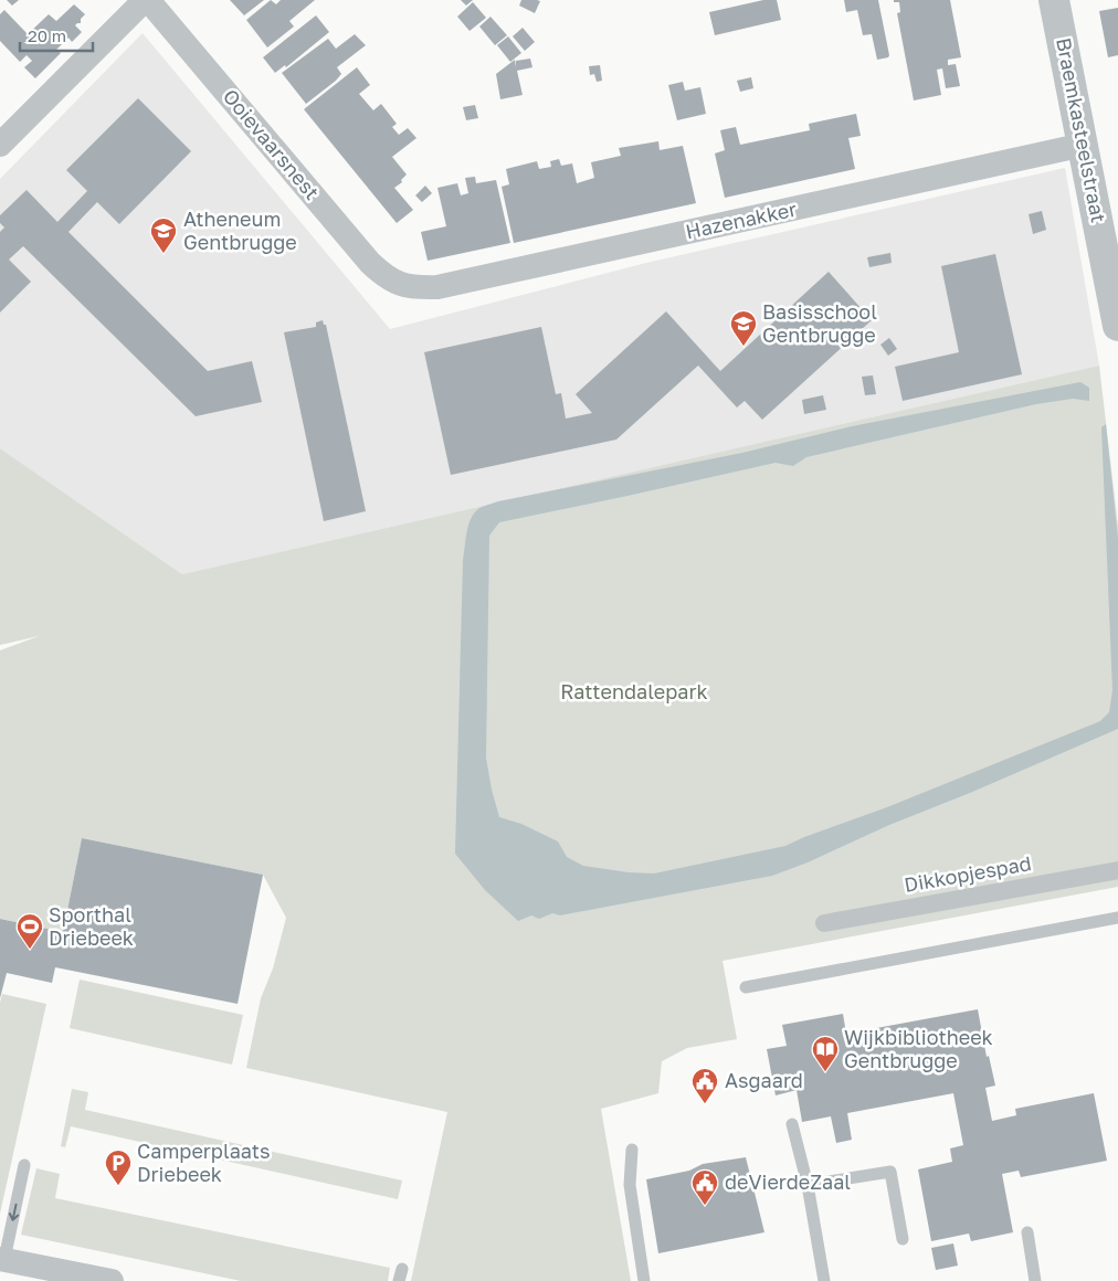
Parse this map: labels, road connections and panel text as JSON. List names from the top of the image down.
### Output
{
  "streets": {
    "street": [
      "Braemkasteelstraat",
      "Ooievaarsnest",
      "Hazenakker",
      "Dikkopjespad"
    ]
  },
  "crossings": [
    ["Braemkasteelstraat", "Hazenakker"],
    ["Ooievaarsnest", "Hazenakker"]
  ],
  "parks": ["Rattendalepark"],
  "places": {
    "school or university": ["Atheneum Gentbrugge", "Basisschool Gentbrugge"],
    "sports": ["Sporthal Driebeek"],
    "library": ["Wijkbibliotheek Gentbrugge"],
    "public building": ["Asgaard", "deVierdeZaal"],
    "parking": ["Camperplaats Driebeek"]
  },
  "scale_bar": "20 m"
}
